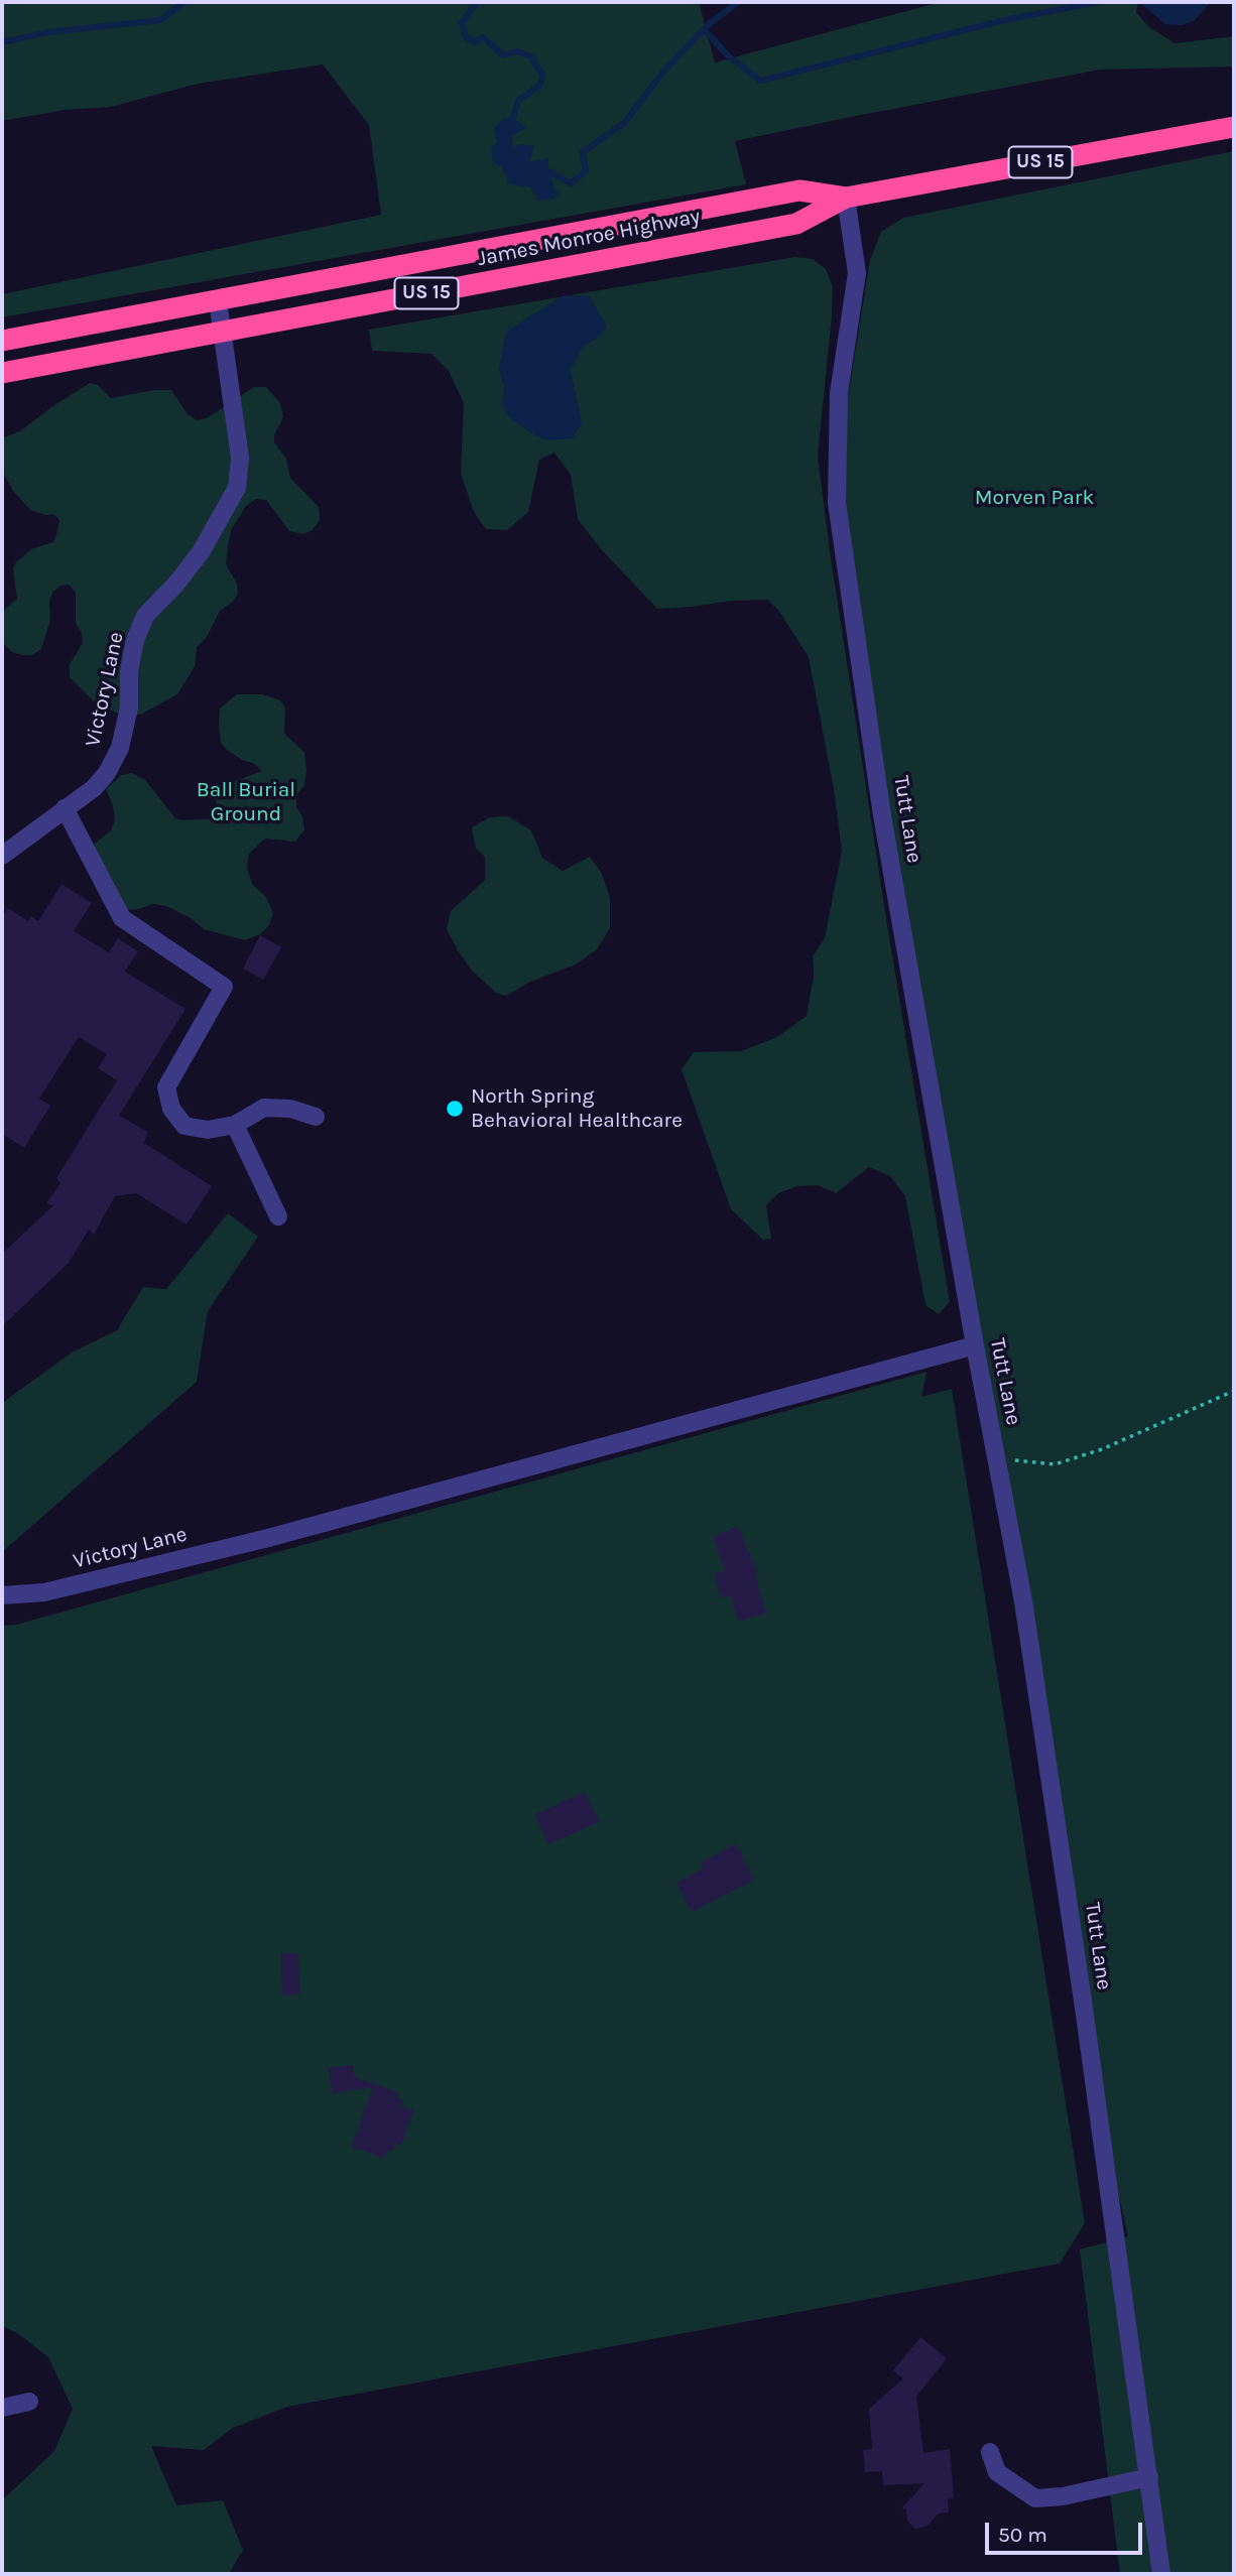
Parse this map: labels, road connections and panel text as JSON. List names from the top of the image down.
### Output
{
  "streets": {
    "highway": ["US 15", "James Monroe Highway"],
    "street": ["Victory Lane", "Tutt Lane"]
  },
  "crossings": [
    ["James Monroe Highway", "Victory Lane"],
    ["James Monroe Highway", "Tutt Lane"],
    ["Victory Lane", "Tutt Lane"]
  ],
  "parks": ["Morven Park", "Ball Burial Ground"],
  "places": ["North Spring Behavioral Healthcare"],
  "scale_bar": "50 m"
}
